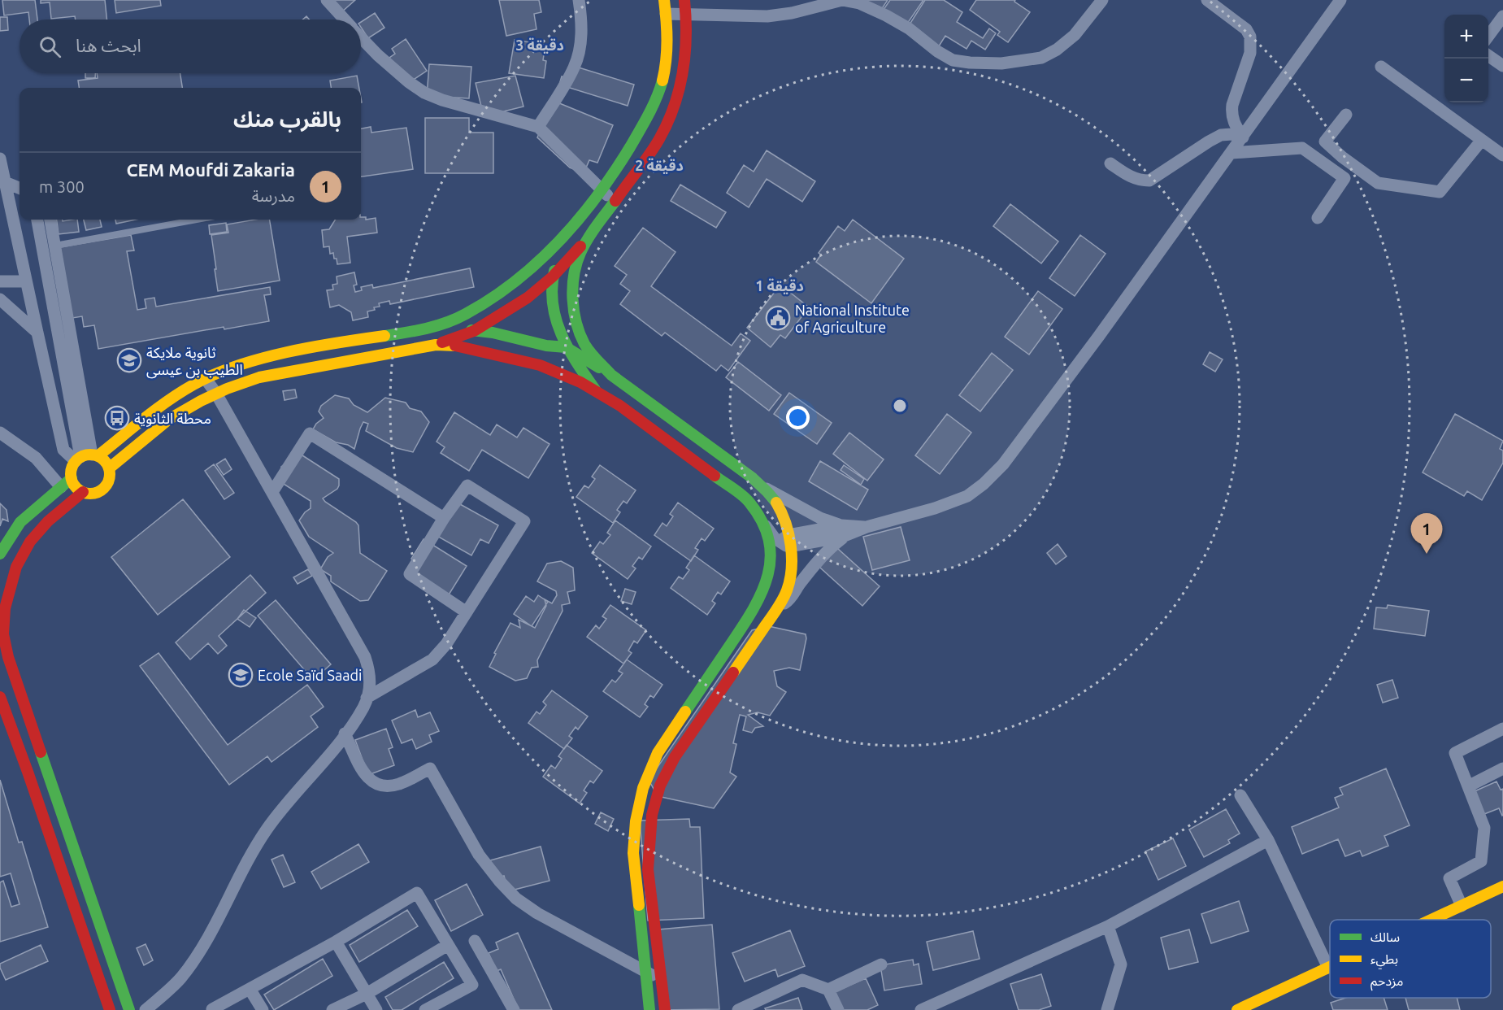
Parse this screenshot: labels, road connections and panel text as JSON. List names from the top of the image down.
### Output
{
  "places": {
    "public building": ["National Institute of Agriculture"],
    "school or university": ["ثانوية ملايكة الطيب بن عيسى", "Ecole Saïd Saadi"],
    "bus stop": ["محطة الثانوية"]
  },
  "legend": ["سالك", "بطيء", "مزدحم"],
  "page": {
    "map_buttons": ["+", "−"],
    "search": "ابحث هنا",
    "heading": "بالقرب منك",
    "list": [
      {
        "mark": "1",
        "name": "CEM Moufdi Zakaria",
        "note": "مدرسة",
        "value": "300 m"
      }
    ],
    "pins": "1"
  },
  "rings": ["3 دقيقة", "2 دقيقة", "1 دقيقة"]
}
